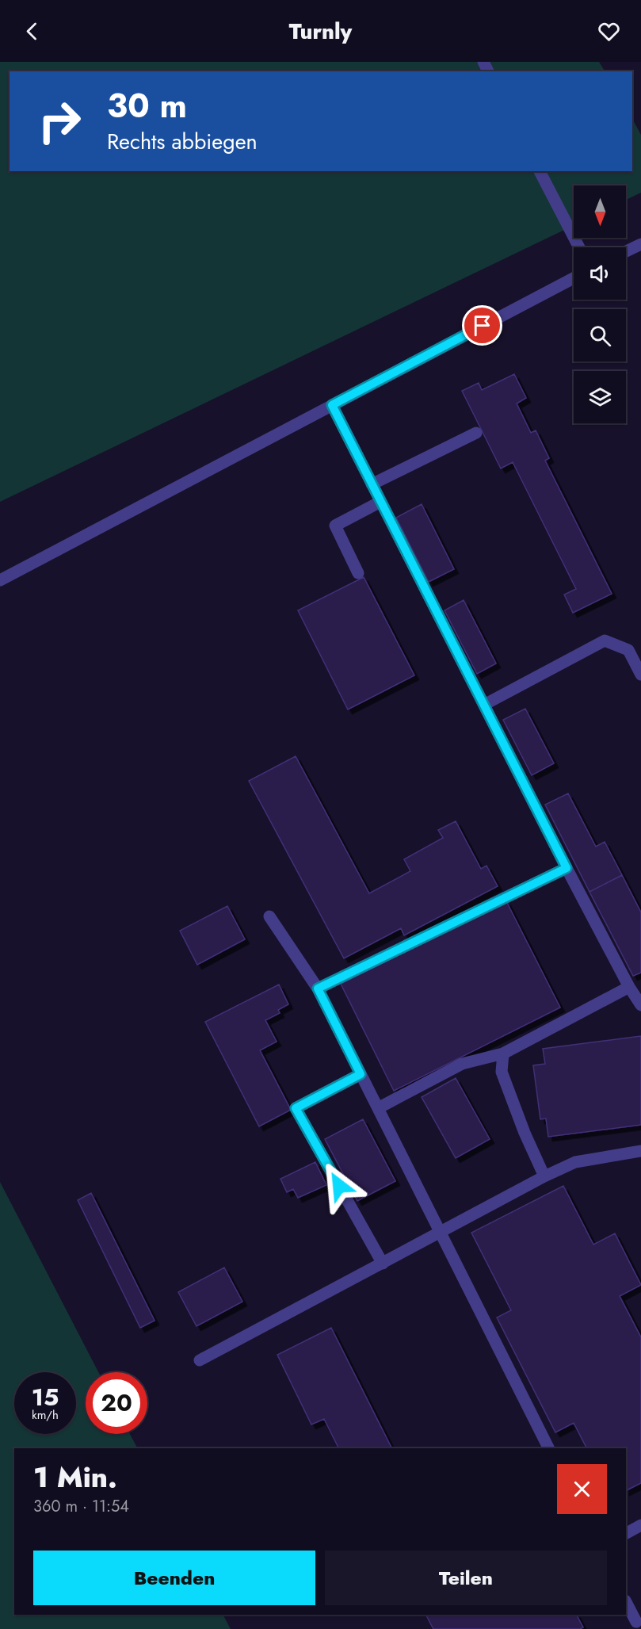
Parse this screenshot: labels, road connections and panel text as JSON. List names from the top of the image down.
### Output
{
  "north": "bottom",
  "page": {
    "header": "Turnly",
    "turn": ["30 m", "Rechts abbiegen"],
    "speed": "15 km/h",
    "limit": "20",
    "heading": ["1 Min.", "360 m · 11:54"],
    "buttons": ["Beenden", "Teilen"]
  }
}
